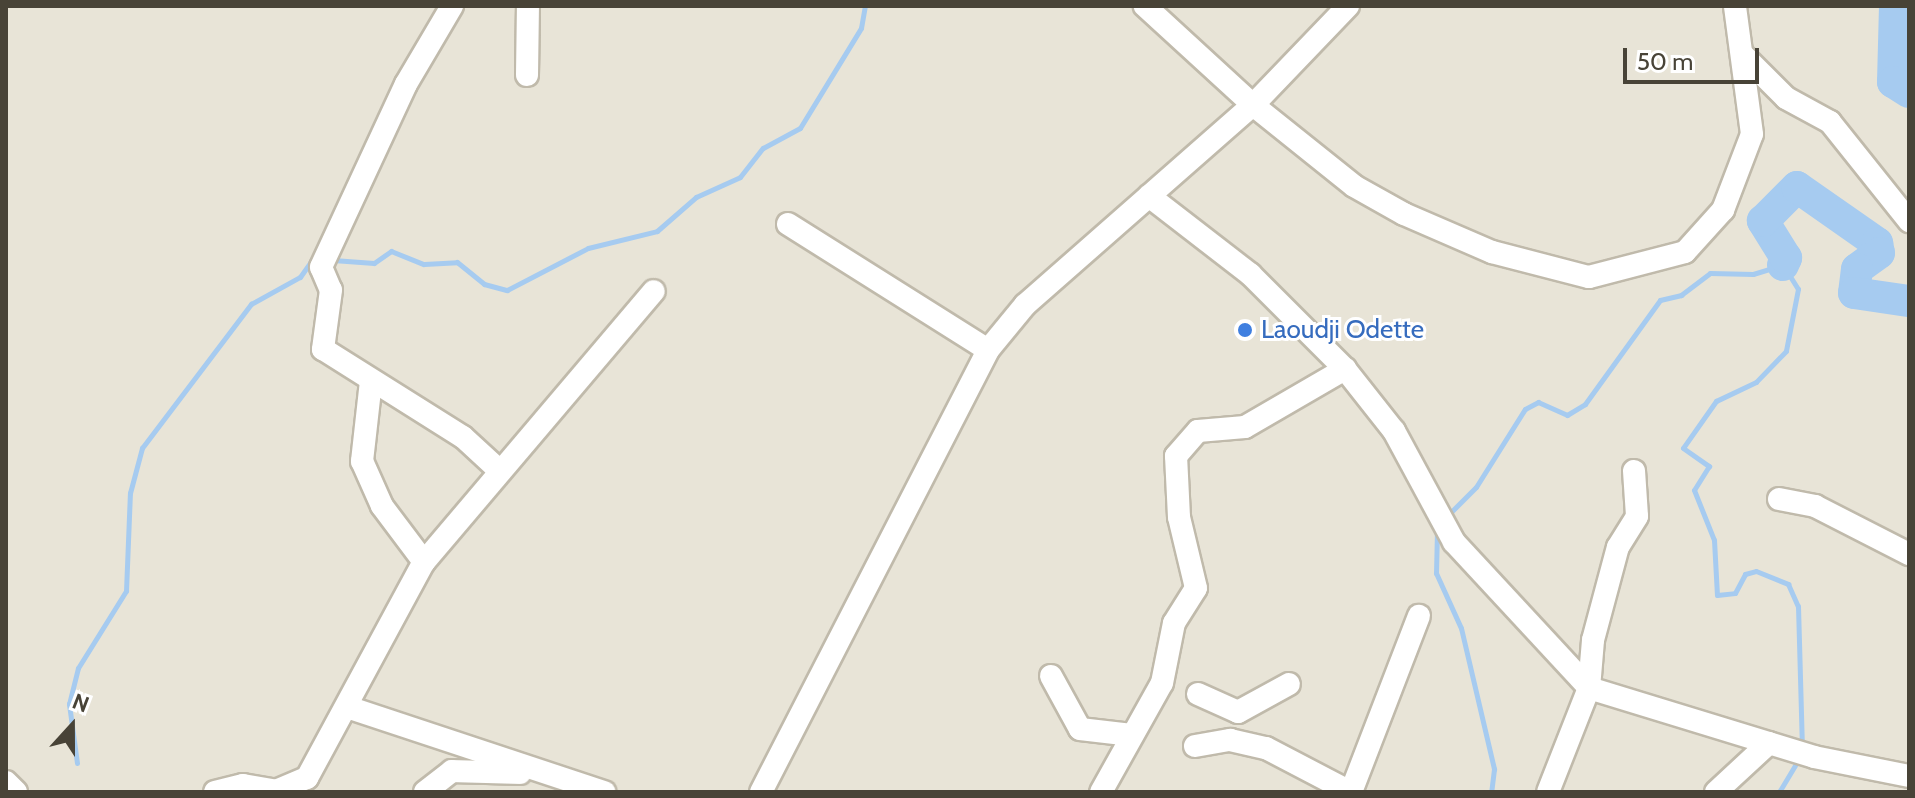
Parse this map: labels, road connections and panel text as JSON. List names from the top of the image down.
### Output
{
  "places": ["Laoudji Odette"],
  "scale_bar": "50 m",
  "north": "top"
}
